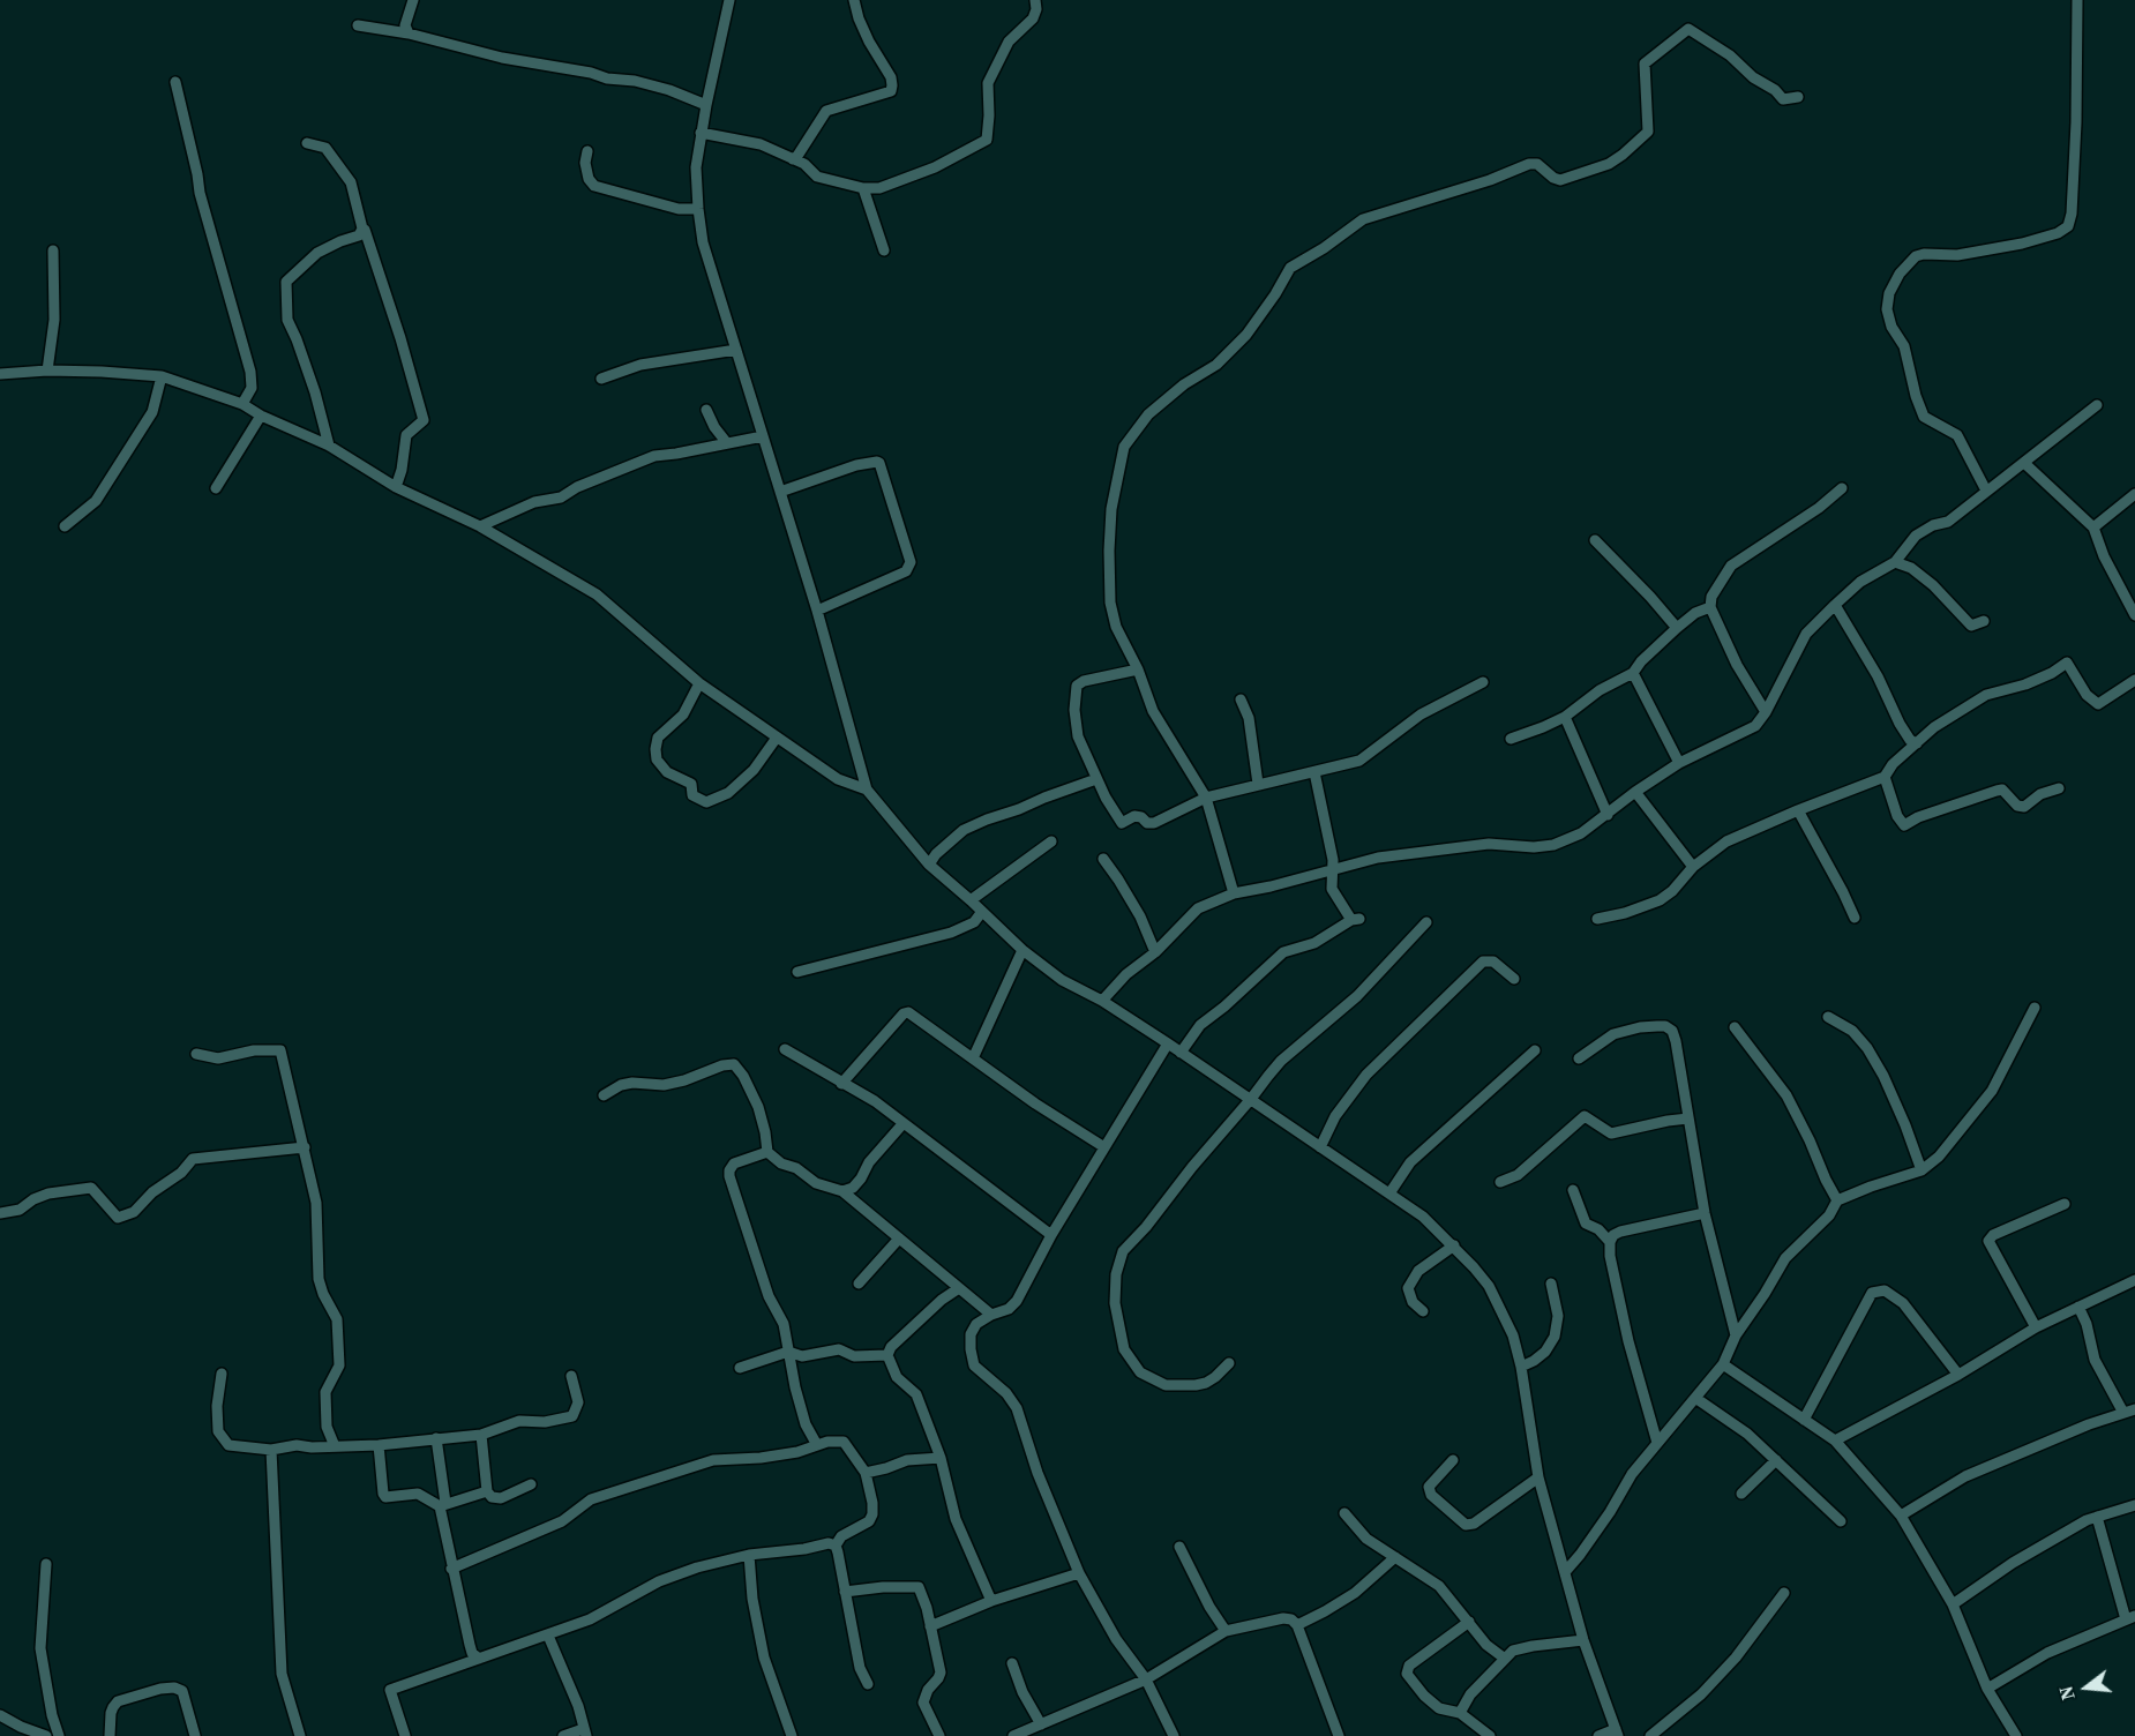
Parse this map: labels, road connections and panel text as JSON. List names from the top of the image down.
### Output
{
  "north": "left"
}
